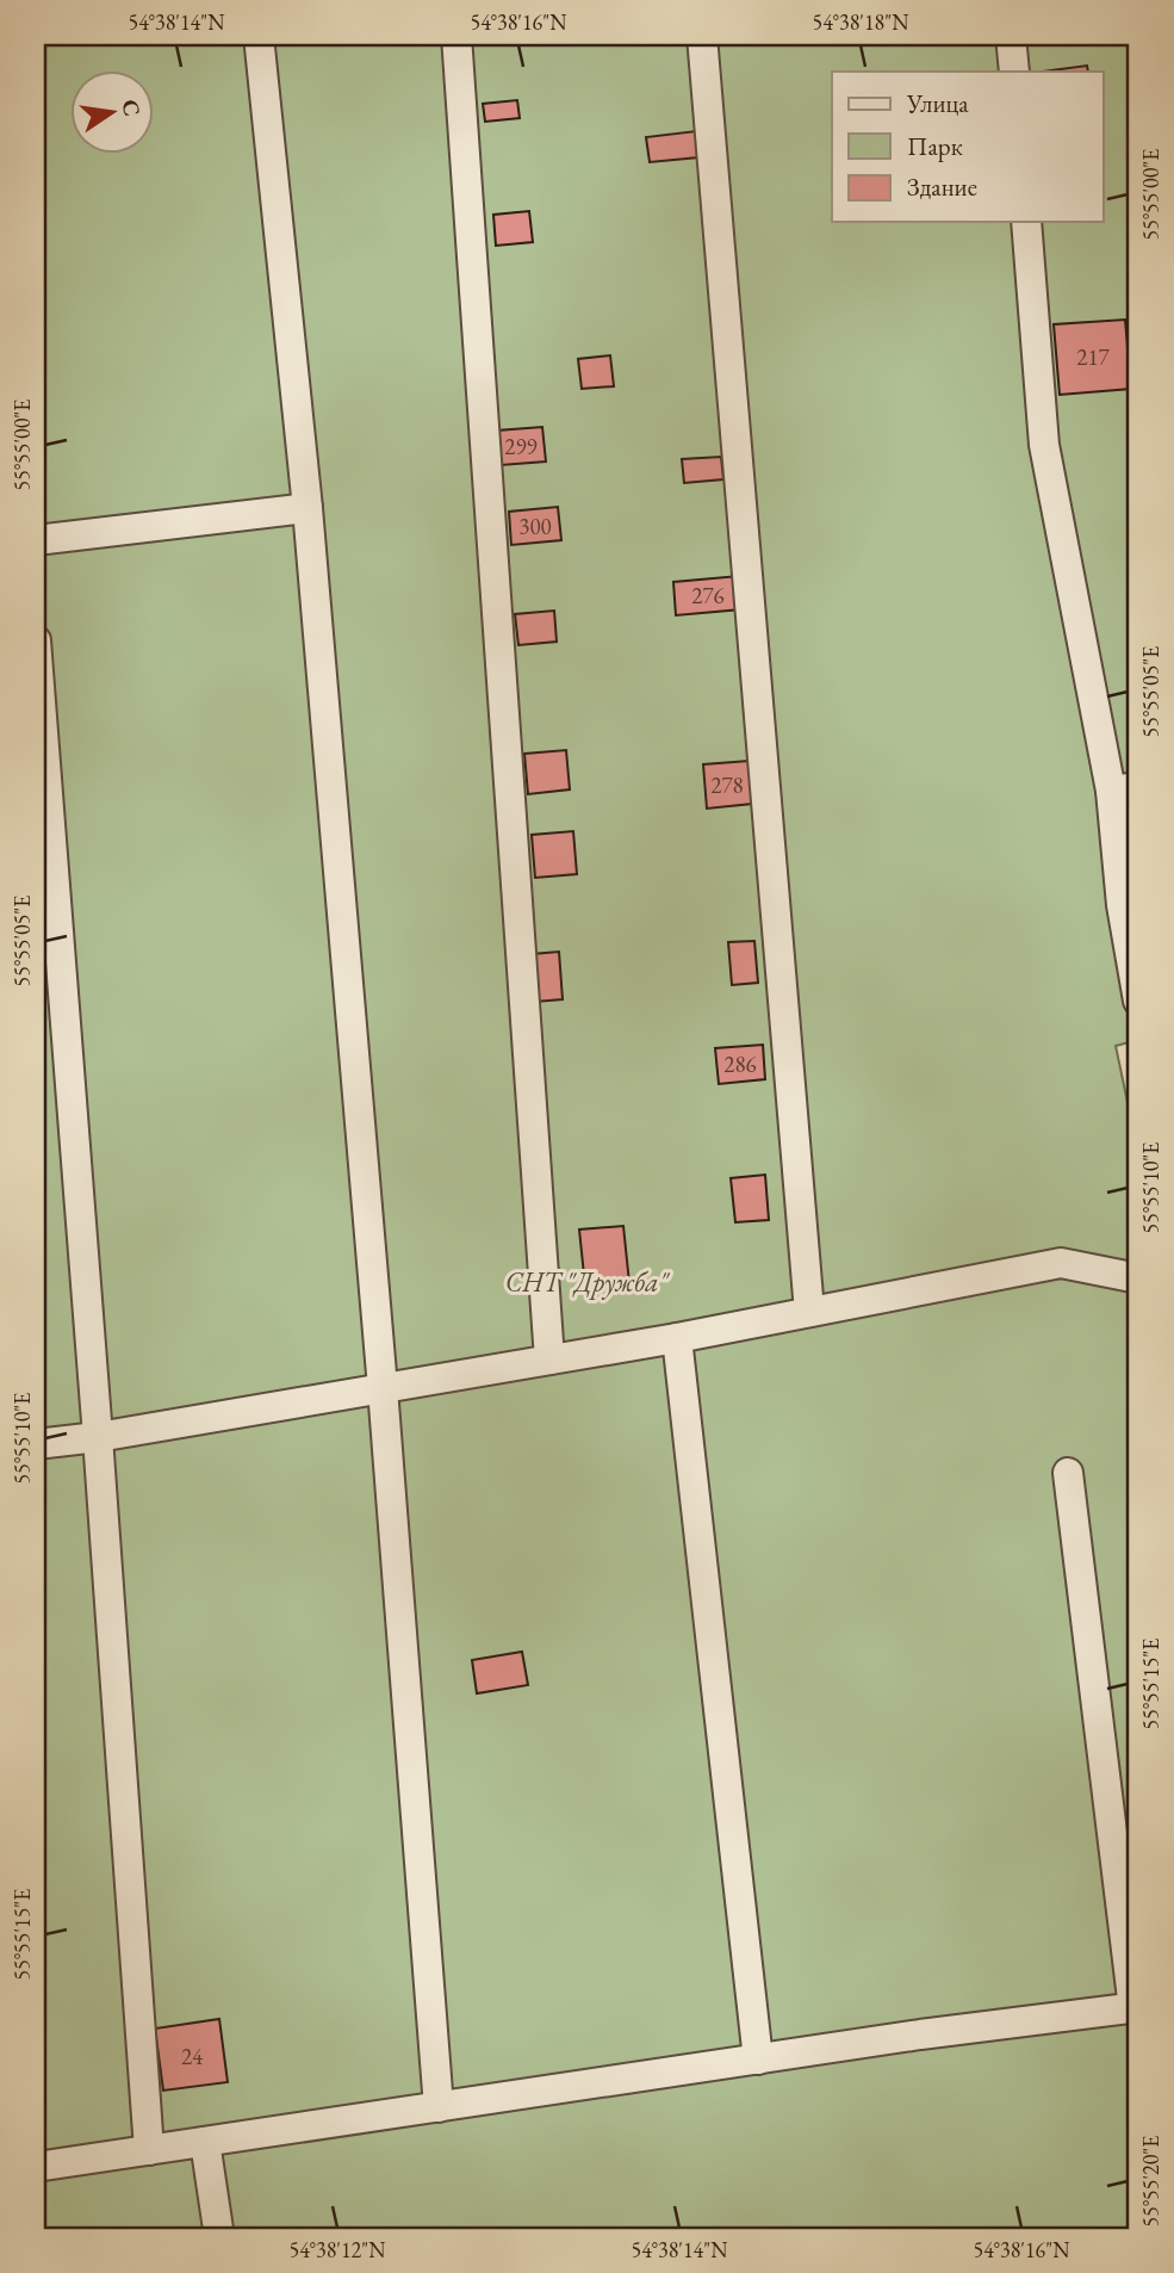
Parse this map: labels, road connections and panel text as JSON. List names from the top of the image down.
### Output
{
  "parks": ["СНТ \"Дружба\""],
  "house_numbers": [
    "217",
    "299",
    "300",
    "276",
    "278",
    "286",
    "24"
  ],
  "legend": ["Улица", "Парк", "Здание"],
  "north": "right",
  "coordinates": [
    "54°38'14\"N",
    "54°38'16\"N",
    "54°38'18\"N",
    "55°55'00\"E",
    "55°55'05\"E",
    "55°55'10\"E",
    "55°55'15\"E",
    "55°55'20\"E",
    "54°38'12\"N"
  ]
}
